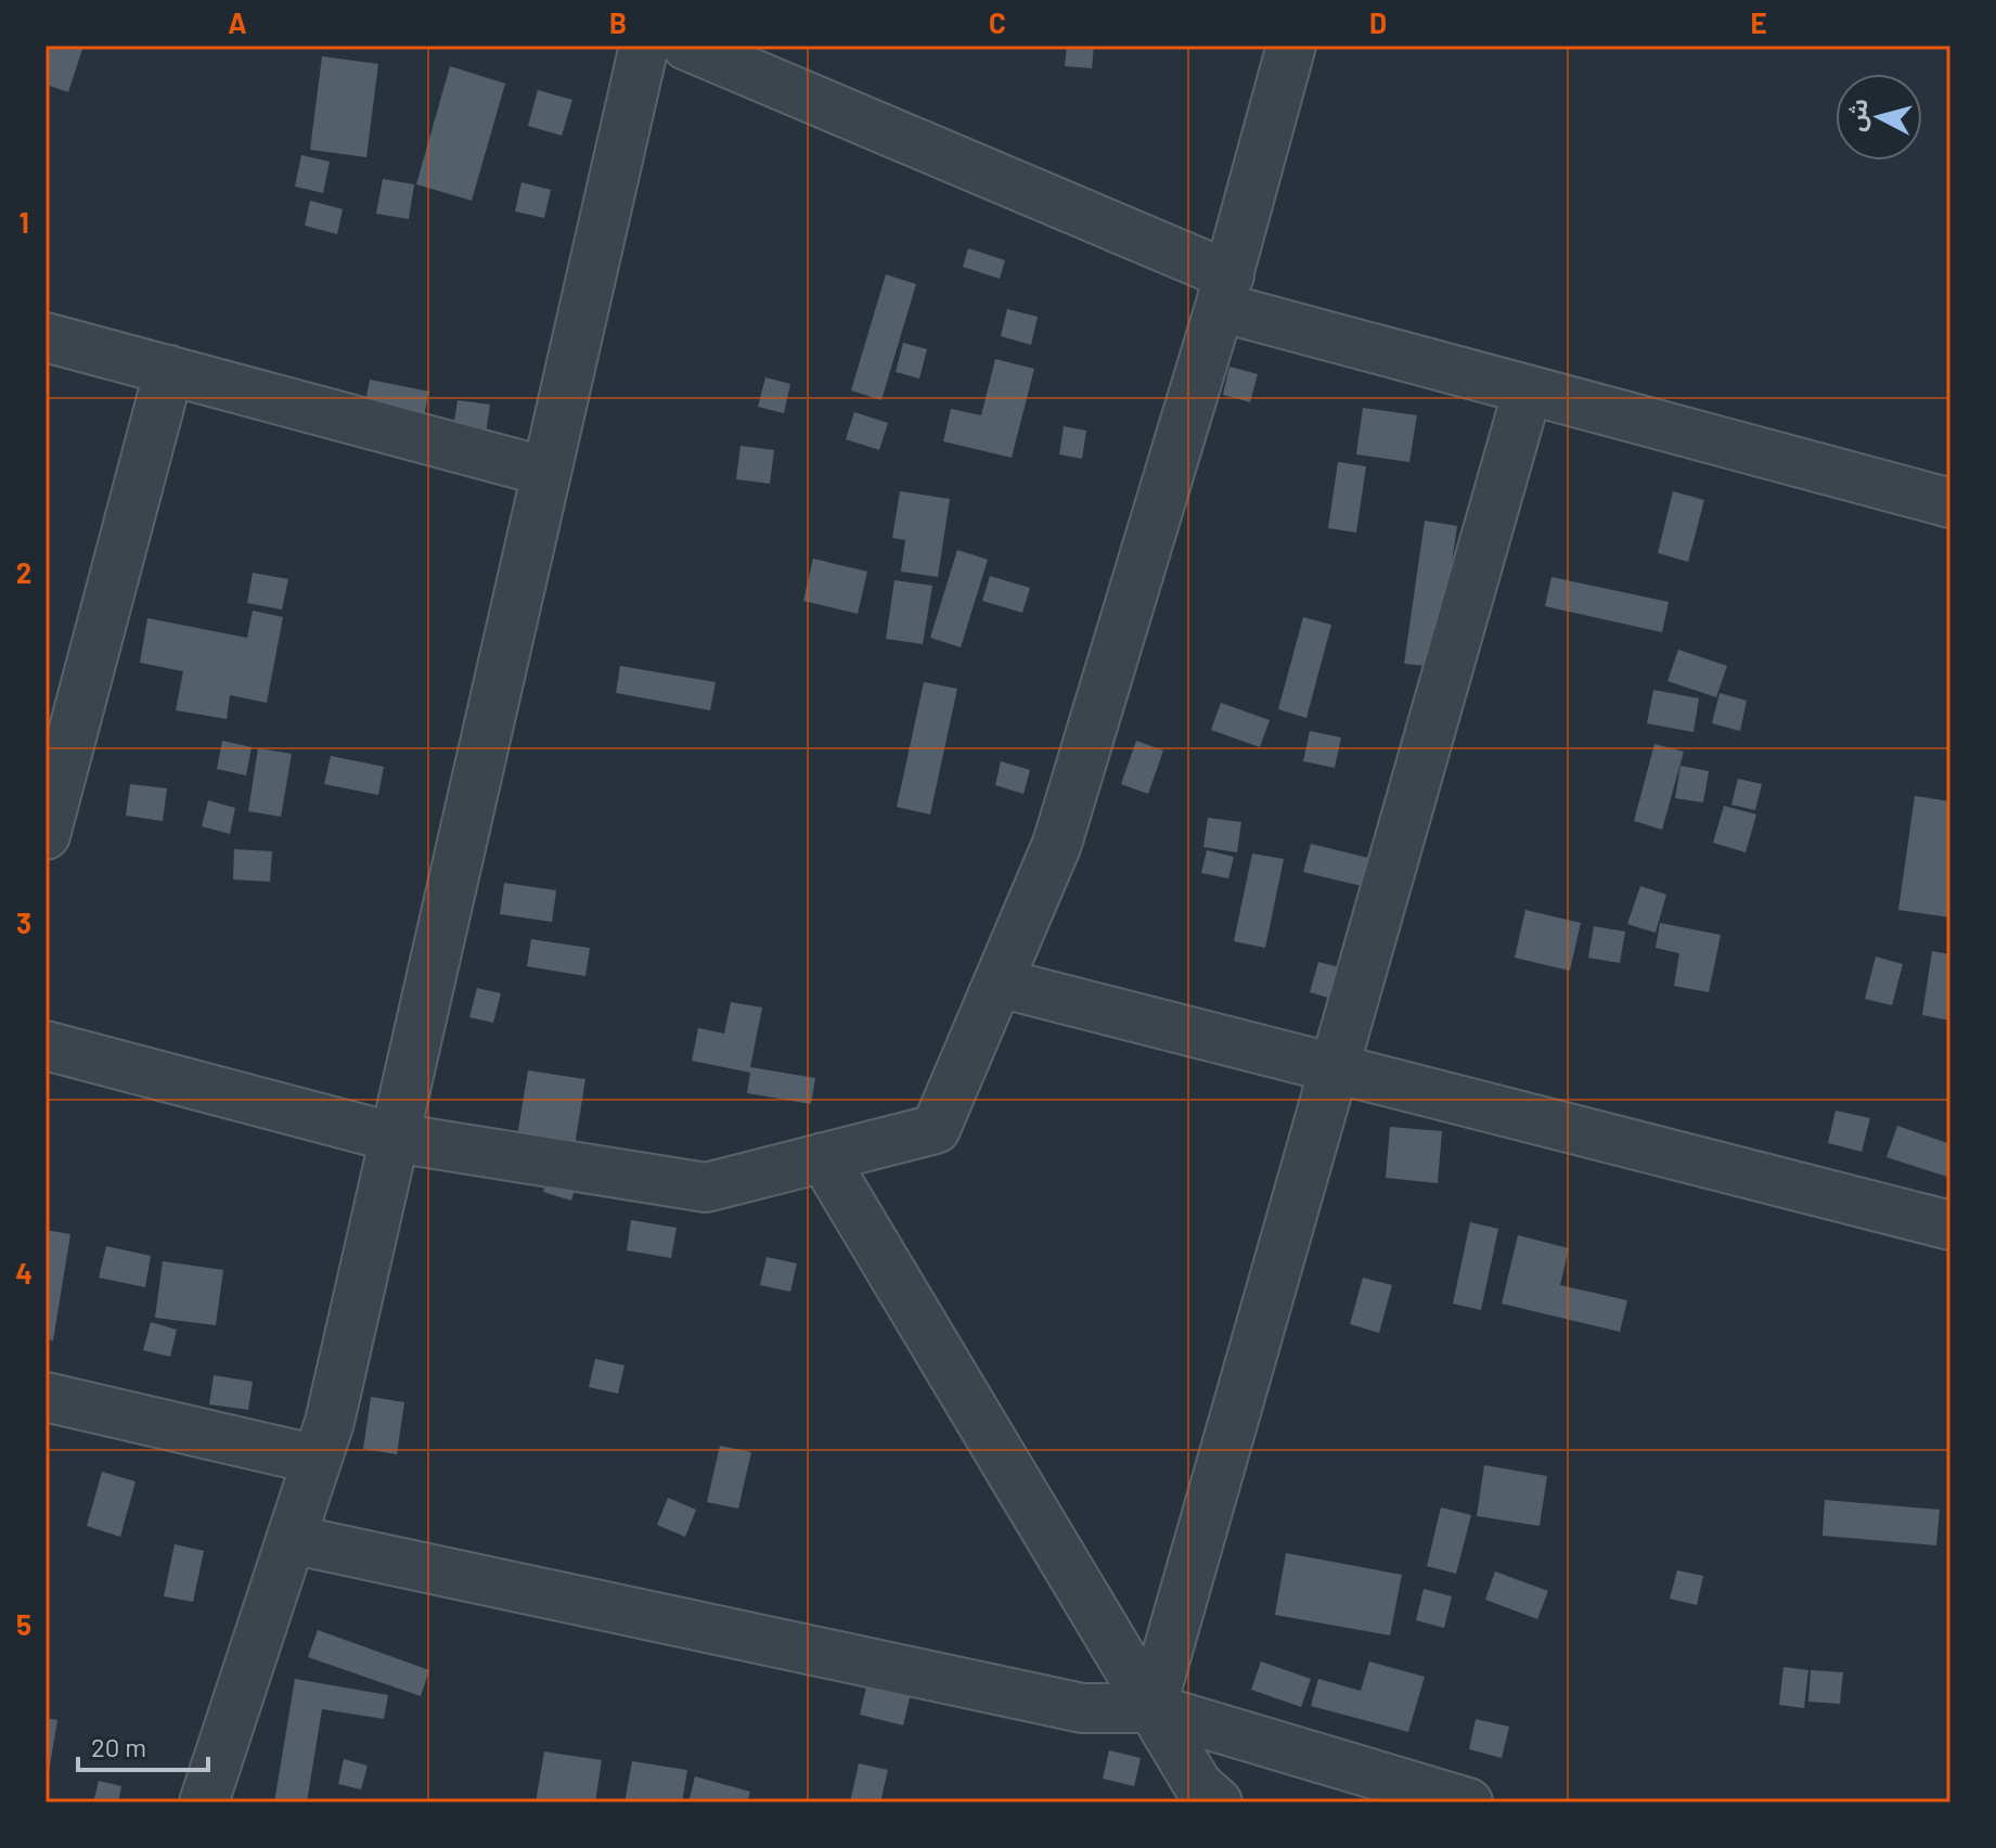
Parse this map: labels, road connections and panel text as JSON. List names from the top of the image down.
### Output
{
  "scale_bar": "20 m",
  "north": "left",
  "grid": {
    "columns": [
      "A",
      "B",
      "C",
      "D",
      "E"
    ],
    "rows": [
      "1",
      "2",
      "3",
      "4",
      "5"
    ]
  }
}
